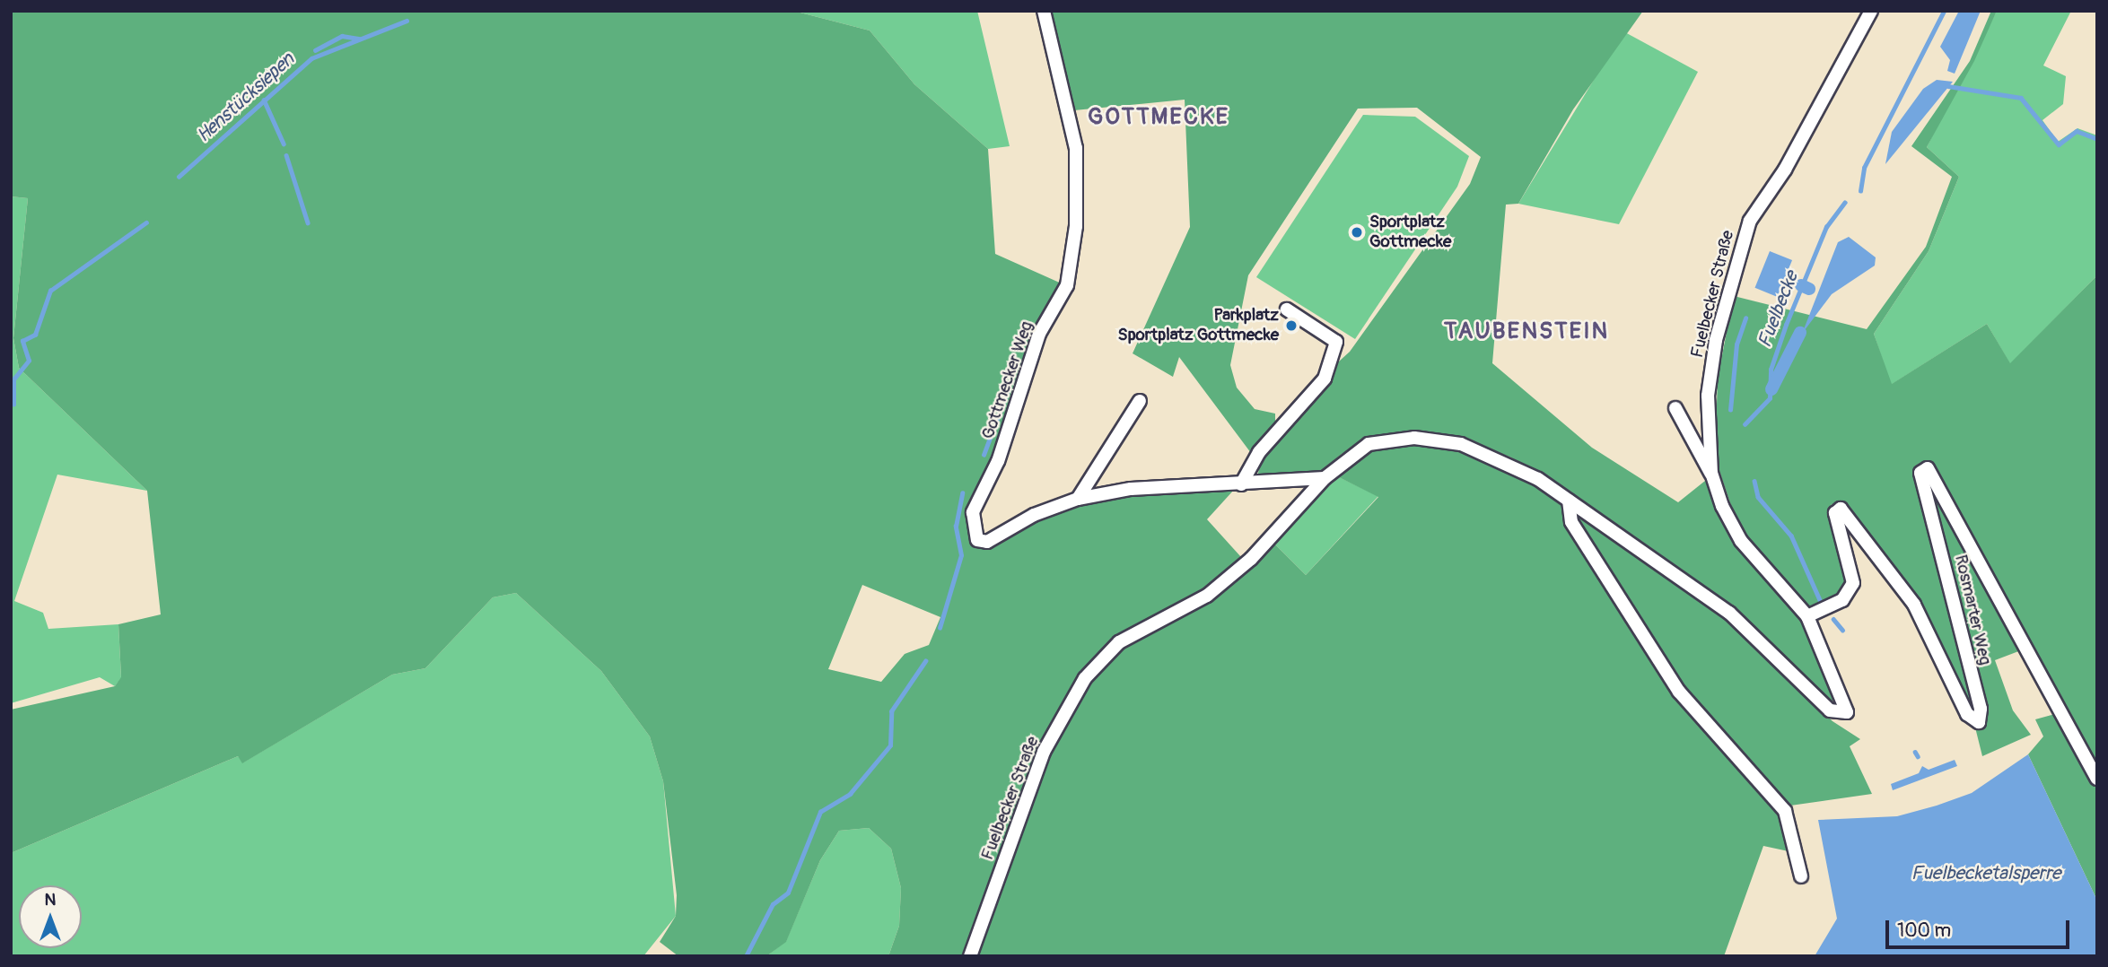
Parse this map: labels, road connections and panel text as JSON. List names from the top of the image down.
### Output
{
  "streets": {
    "street": ["Fuelbecker Straße", "Gottmecker Weg", "Rosmarter Weg"]
  },
  "crossings": [
    ["Fuelbecker Straße", "Gottmecker Weg"],
    ["Fuelbecker Straße", "Rosmarter Weg"]
  ],
  "districts": ["GOTTMECKE", "TAUBENSTEIN"],
  "water": ["Henstücksiepen", "Fuelbecke", "Fuelbecketalsperre"],
  "places": ["Sportplatz Gottmecke", "Parkplatz Sportplatz Gottmecke"],
  "scale_bar": "100 m",
  "north": "top"
}
